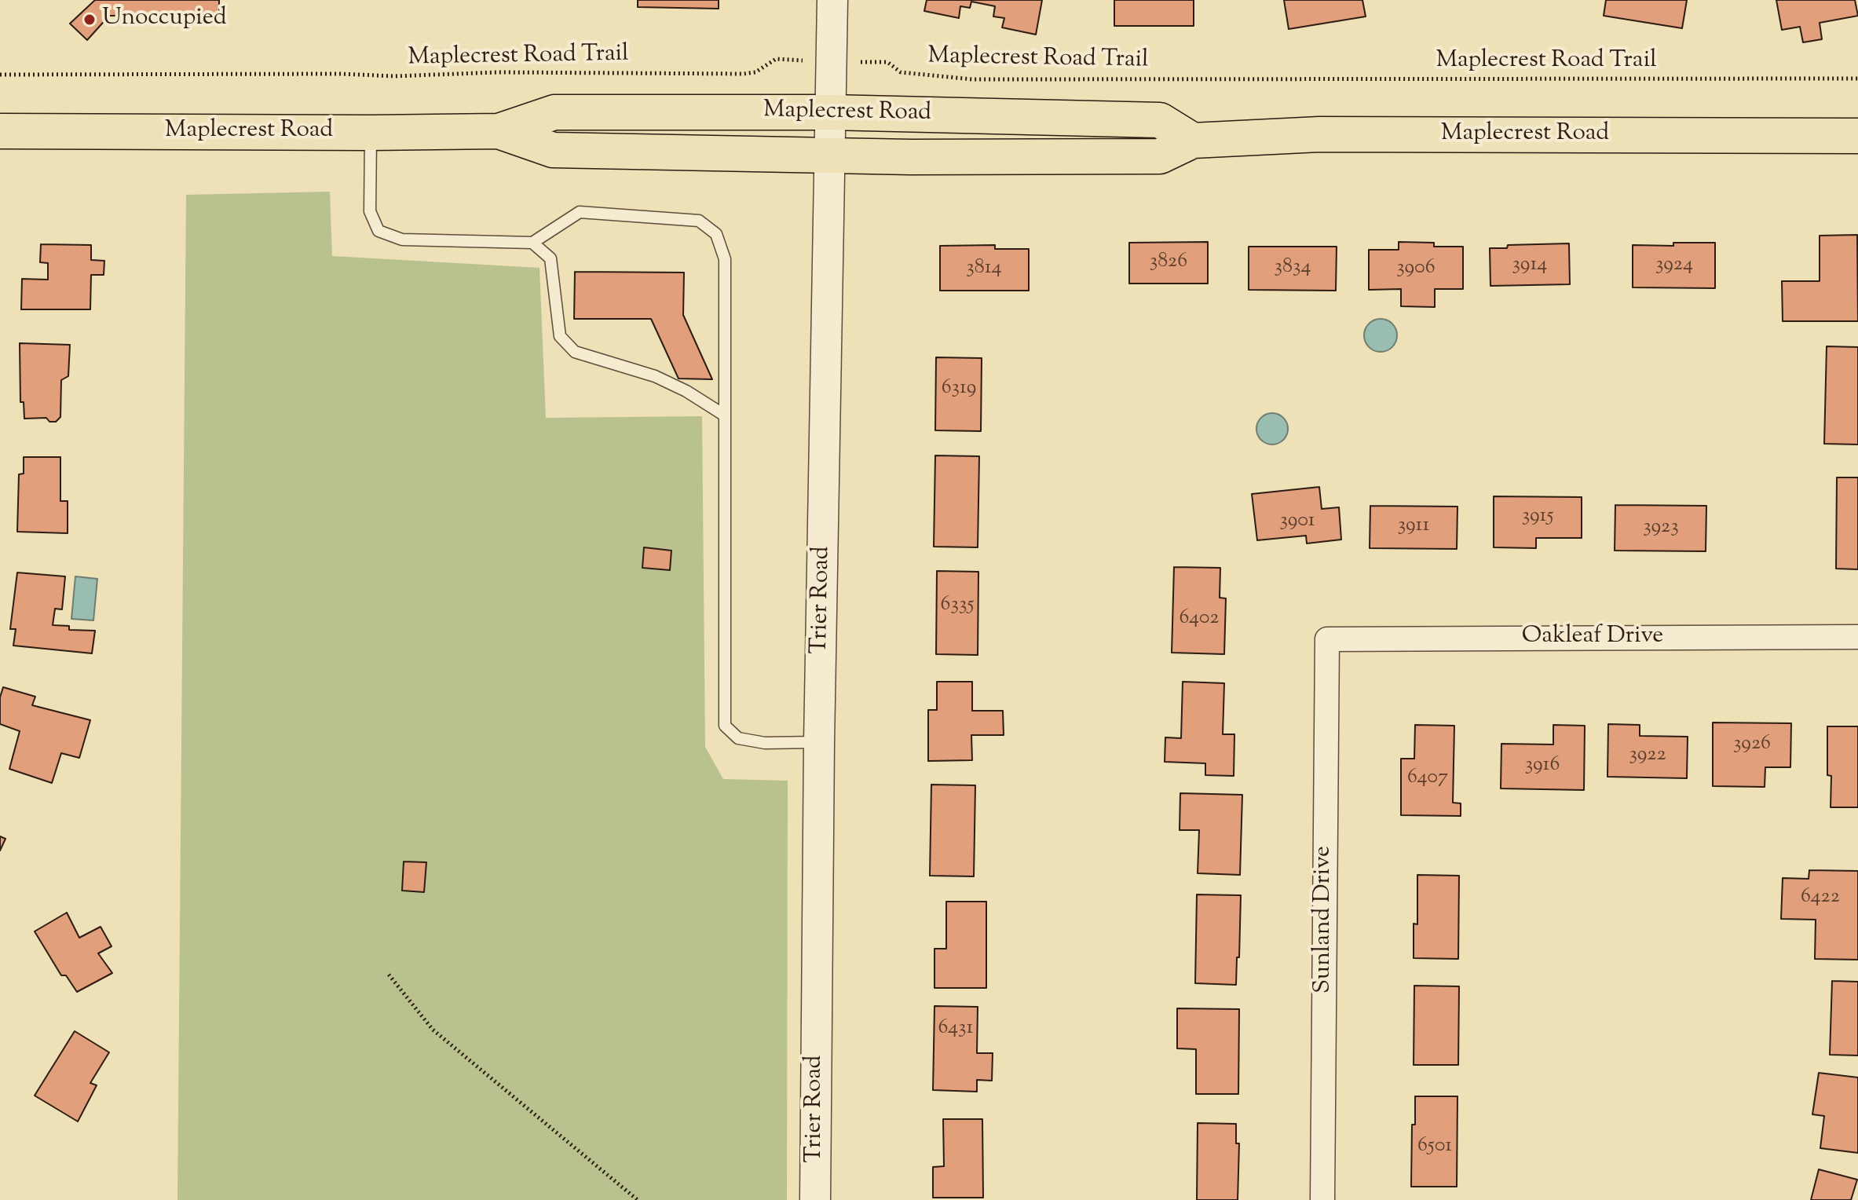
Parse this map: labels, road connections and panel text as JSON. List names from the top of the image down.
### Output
{
  "streets": {
    "main road": ["Maplecrest Road"],
    "street": ["Trier Road", "Oakleaf Drive", "Sunland Drive"],
    "path": ["Maplecrest Road Trail"]
  },
  "crossings": [
    ["Maplecrest Road Trail", "Trier Road"],
    ["Maplecrest Road", "Trier Road"],
    ["Oakleaf Drive", "Sunland Drive"]
  ],
  "places": ["Unoccupied"],
  "house_numbers": [
    "3826",
    "3914",
    "3924",
    "3834",
    "3814",
    "3906",
    "6319",
    "3915",
    "3901",
    "3911",
    "3923",
    "6335",
    "6402",
    "3926",
    "3922",
    "3916",
    "6407",
    "6422",
    "6431",
    "6501"
  ]
}
